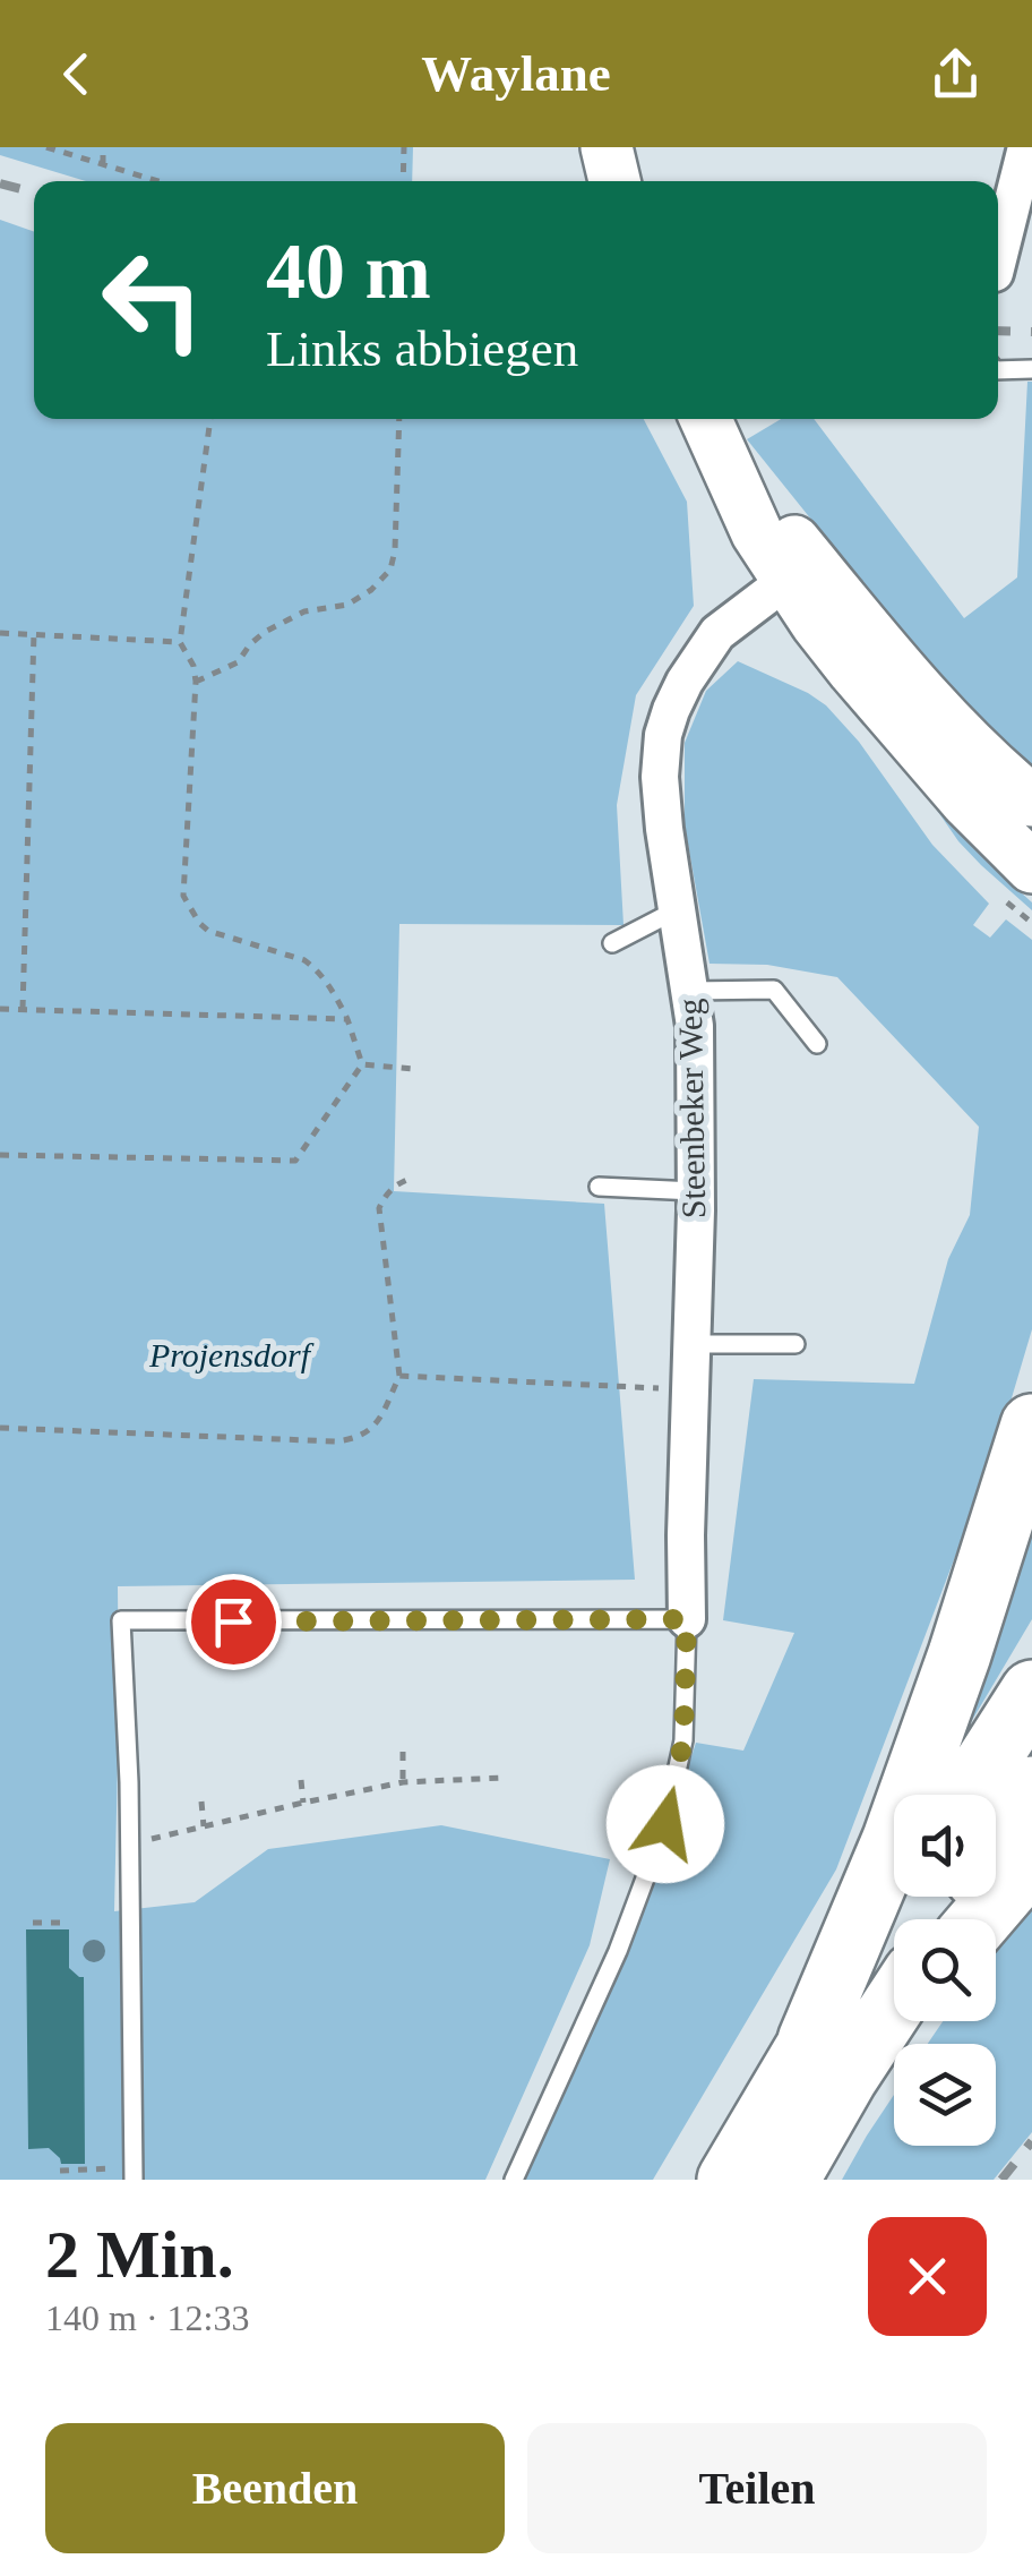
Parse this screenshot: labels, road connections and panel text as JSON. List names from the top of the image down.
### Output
{
  "streets": {
    "street": ["Steenbeker Weg"]
  },
  "parks": ["Projensdorf"],
  "page": {
    "header": "Waylane",
    "turn": ["40 m", "Links abbiegen"],
    "heading": ["2 Min.", "140 m · 12:33"],
    "buttons": ["Beenden", "Teilen"]
  }
}
